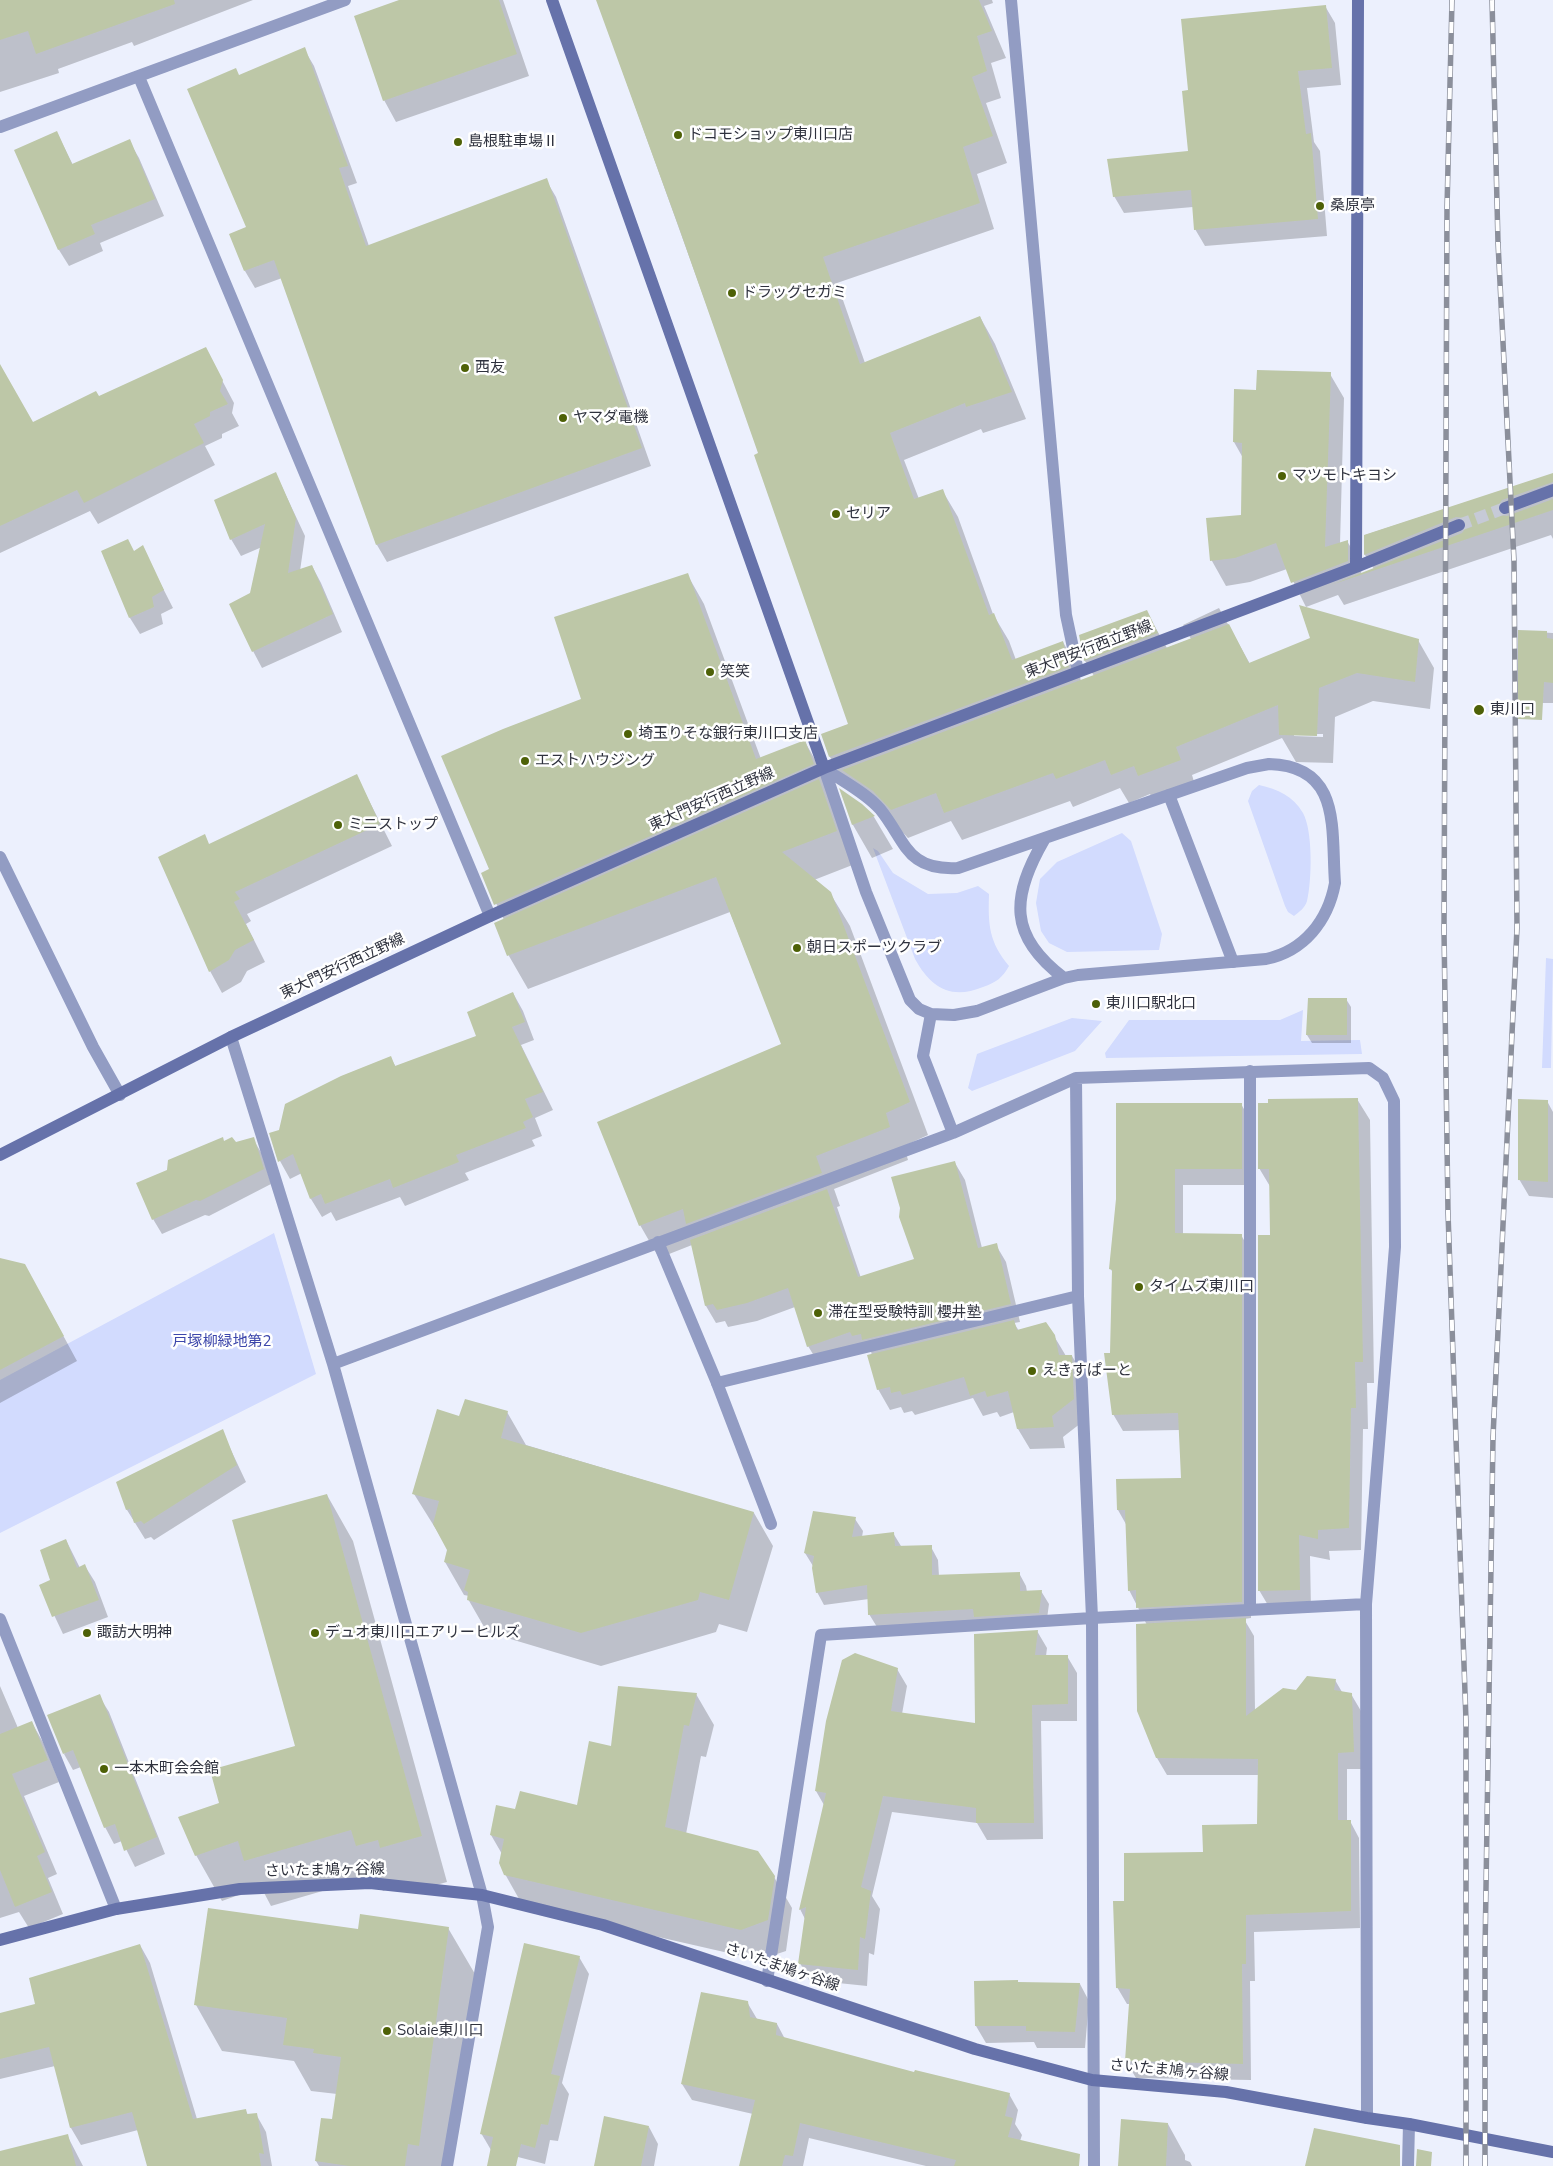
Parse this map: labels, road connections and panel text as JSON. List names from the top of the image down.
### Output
{
  "streets": {
    "main road": ["東大門安行西立野線", "さいたま鳩ヶ谷線"]
  },
  "parks": ["戸塚柳緑地第2"],
  "places": [
    "ドコモショップ東川口店",
    "島根駐車場Ⅱ",
    "桑原亭",
    "ドラッグセガミ",
    "西友",
    "ヤマダ電機",
    "マツモトキヨシ",
    "セリア",
    "笑笑",
    "東川口",
    "埼玉りそな銀行東川口支店",
    "エストハウジング",
    "ミニストップ",
    "朝日スポーツクラブ",
    "東川口駅北口",
    "タイムズ東川口",
    "滞在型受験特訓 櫻井塾",
    "えきすぱーと",
    "諏訪大明神",
    "デュオ東川口エアリーヒルズ",
    "一本木町会会館",
    "Solaie東川口"
  ]
}
